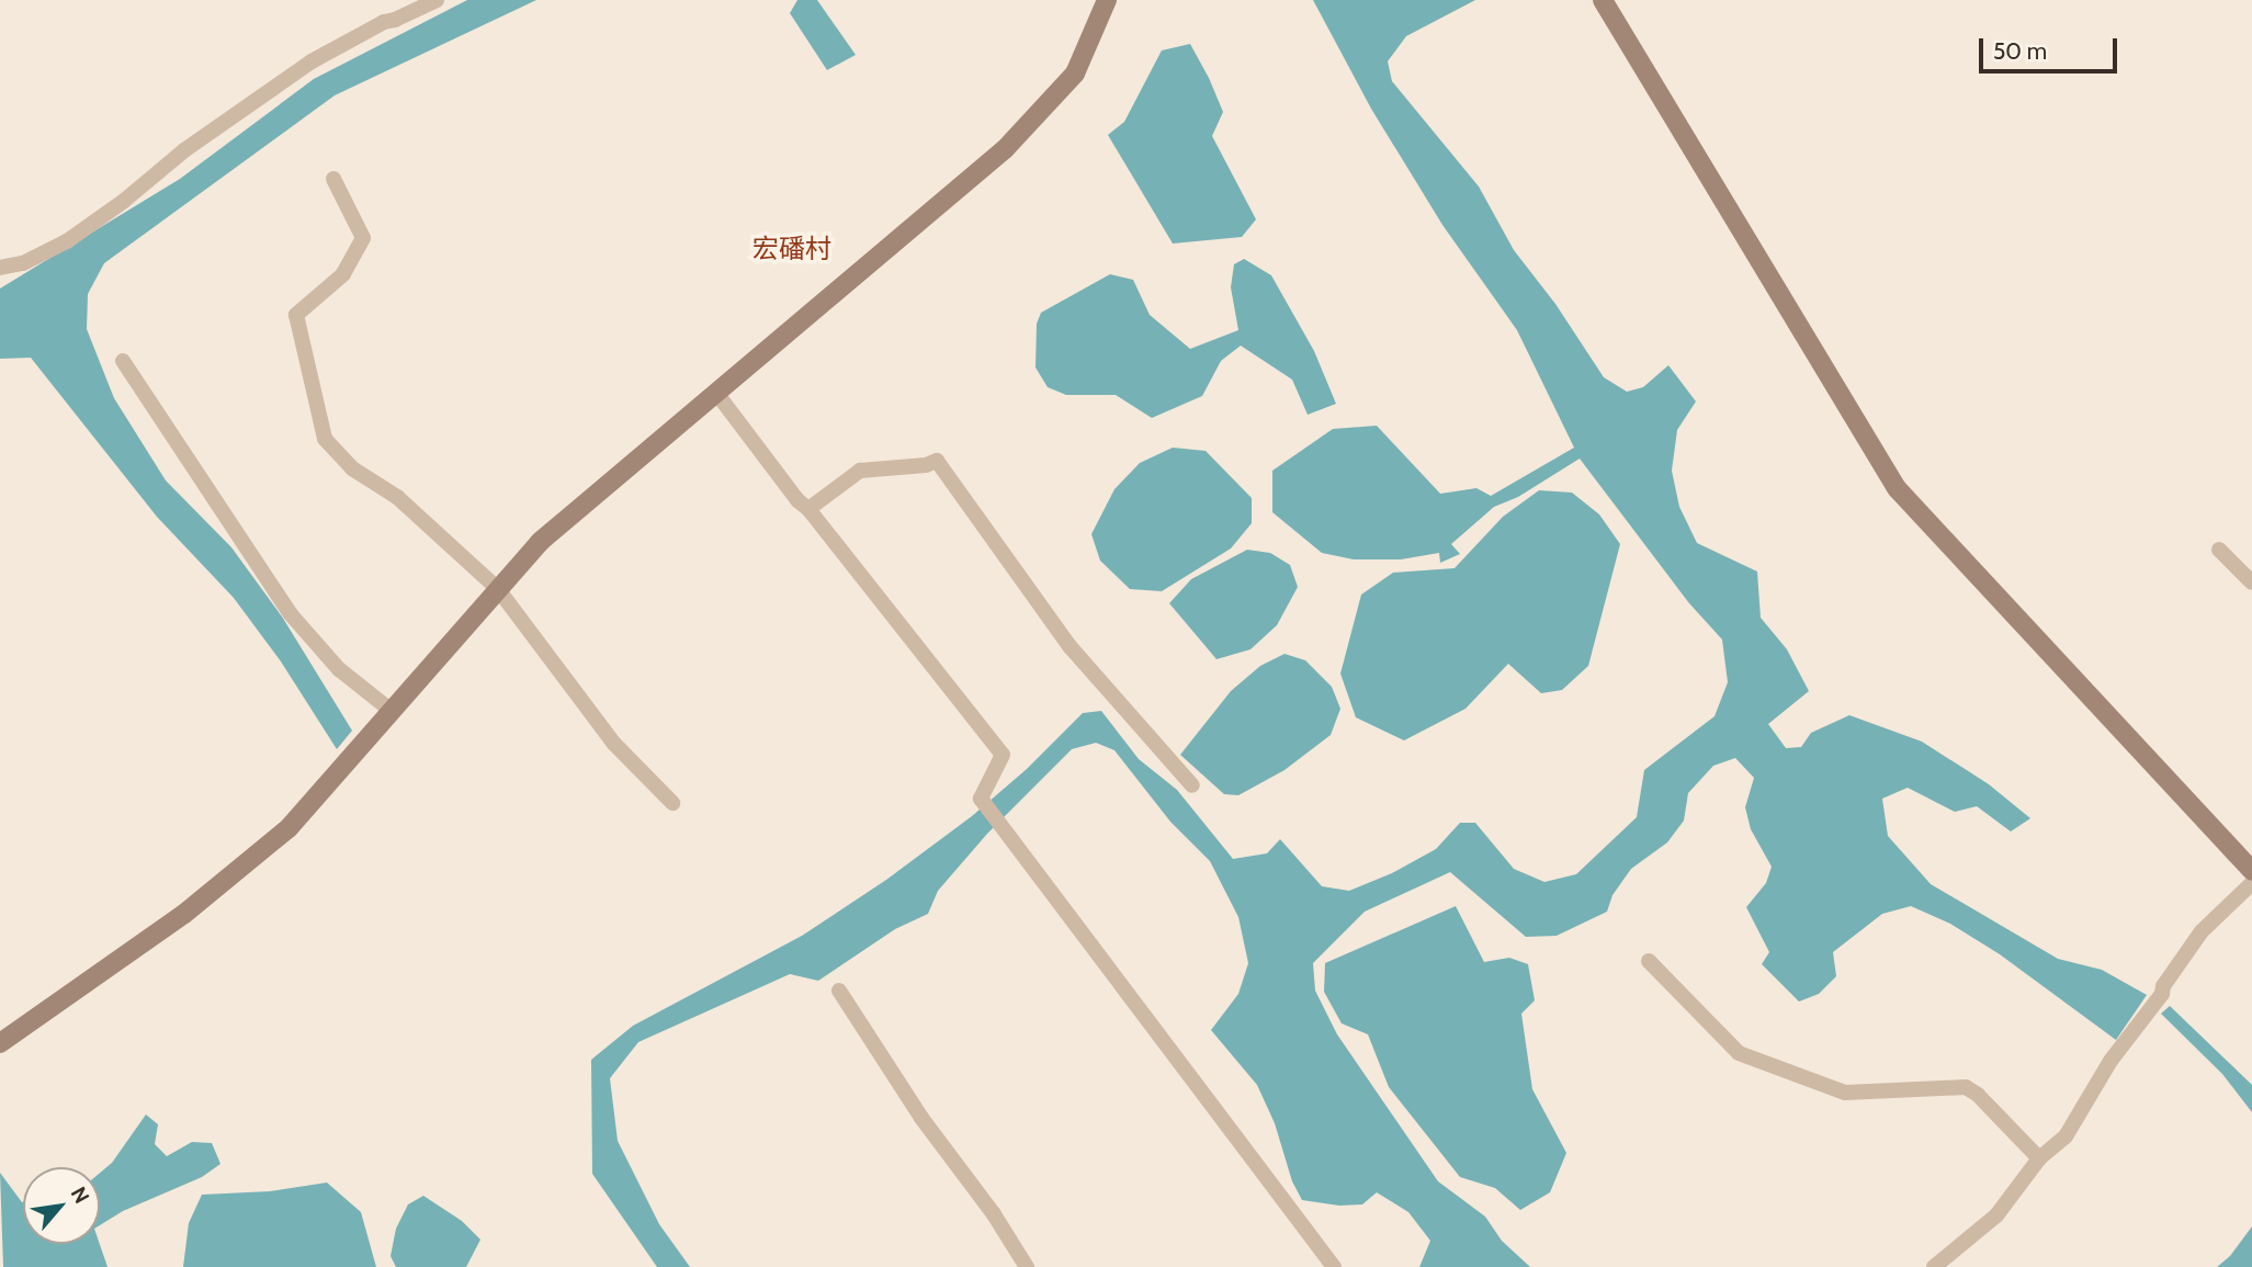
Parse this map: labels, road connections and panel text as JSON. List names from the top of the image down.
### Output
{
  "districts": ["宏磻村"],
  "scale_bar": "50 m",
  "north": "top right"
}
